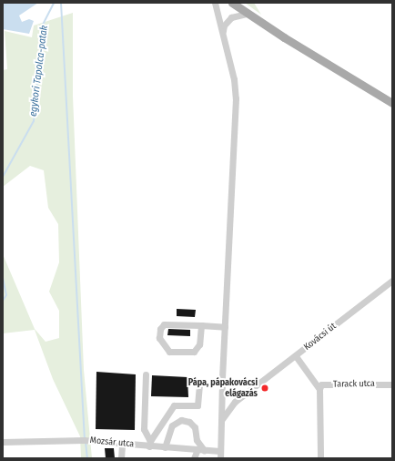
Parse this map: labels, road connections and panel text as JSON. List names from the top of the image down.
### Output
{
  "streets": {
    "street": ["Kovácsi út", "Tarack utca", "Mozsár utca"]
  },
  "water": ["egykori Tapolca-patak"],
  "places": ["Pápa, pápakovácsi elágazás"]
}
